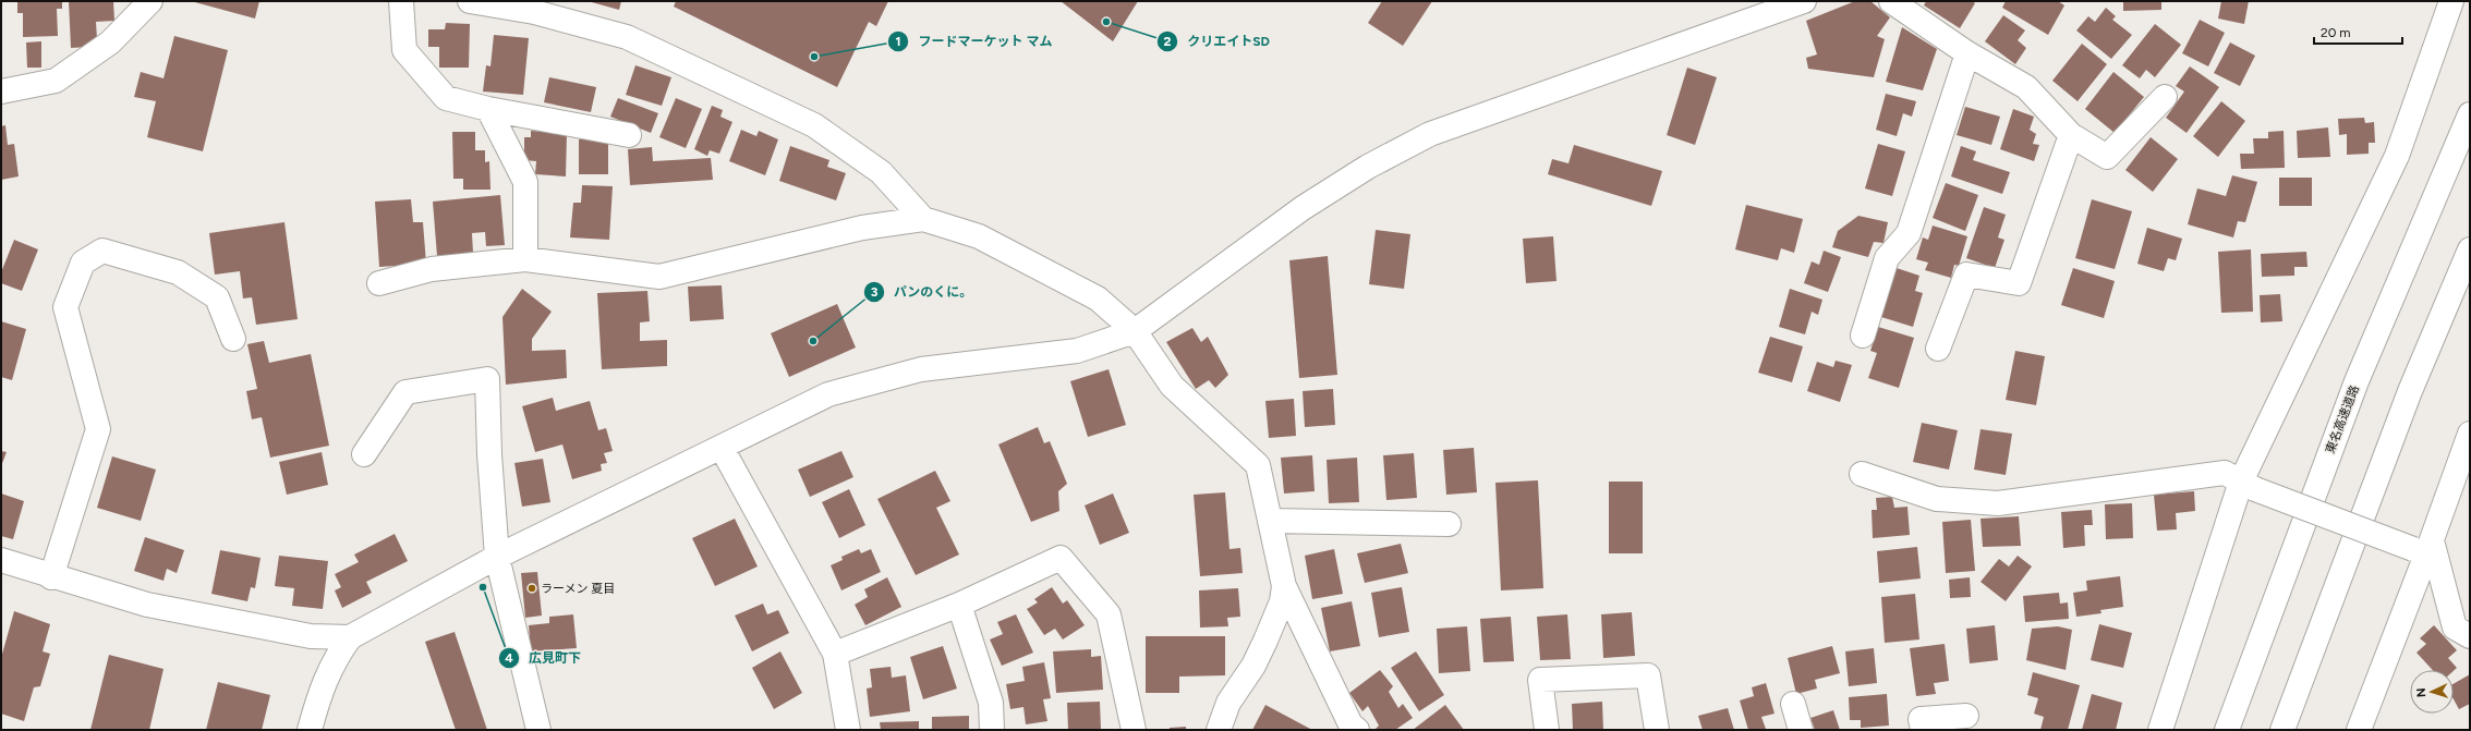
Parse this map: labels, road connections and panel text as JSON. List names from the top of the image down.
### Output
{
  "streets": {
    "main road": ["東名高速道路"]
  },
  "places": [
    "クリエイトSD",
    "フードマーケット マム",
    "パンのくに。",
    "広見町下",
    "ラーメン 夏目"
  ],
  "scale_bar": "20 m",
  "north": "left"
}
